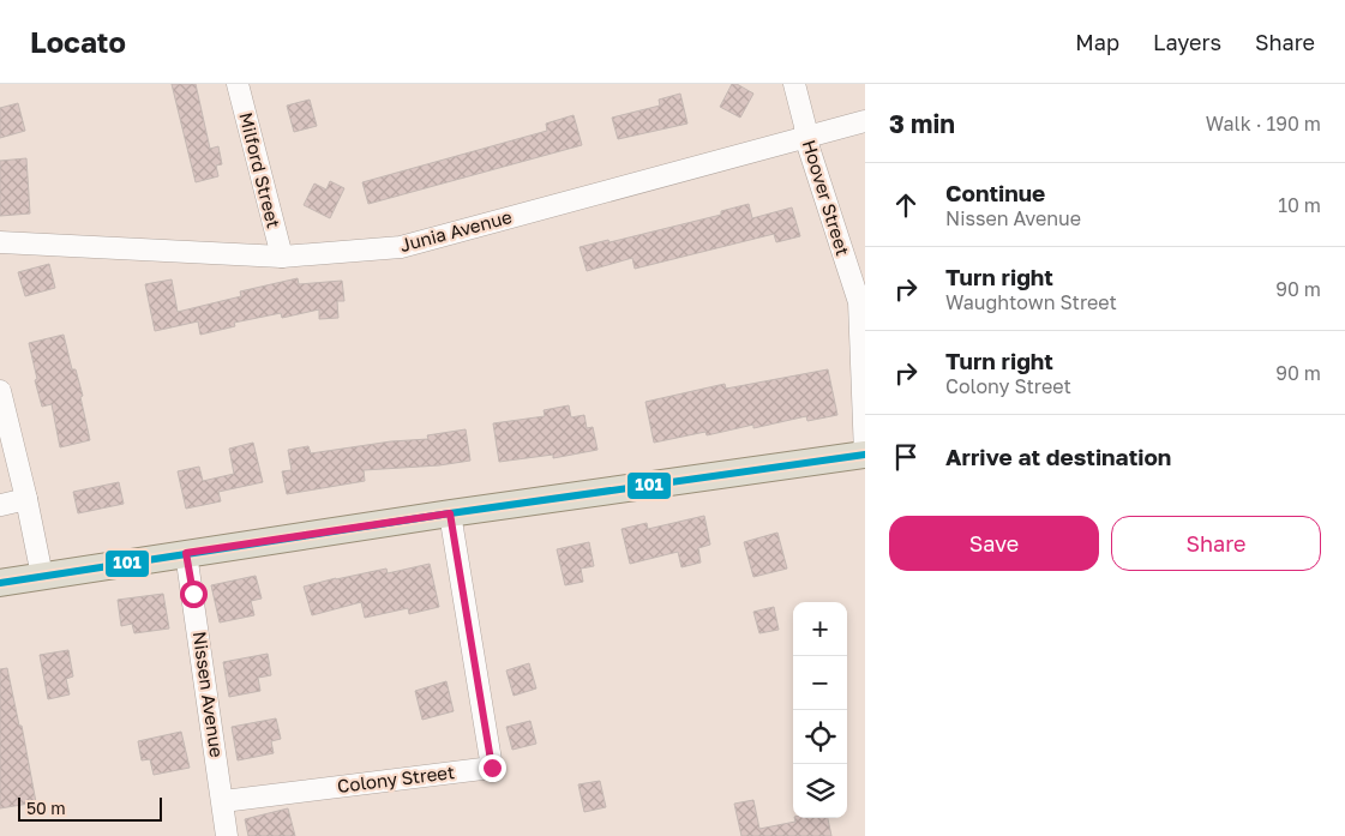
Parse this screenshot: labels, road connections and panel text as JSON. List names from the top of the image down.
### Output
{
  "streets": {
    "street": [
      "Milford Street",
      "Hoover Street",
      "Junia Avenue",
      "Nissen Avenue",
      "Colony Street"
    ]
  },
  "crossings": [
    ["Milford Street", "Junia Avenue"],
    ["Hoover Street", "Junia Avenue"],
    ["Nissen Avenue", "Colony Street"]
  ],
  "lines": ["transit line 101"],
  "scale_bar": "50 m",
  "page": {
    "header": "Locato",
    "nav": ["Map", "Layers", "Share"],
    "heading": ["3 min", "Walk · 190 m"],
    "list": [
      ["Continue", "Nissen Avenue", "10 m"],
      ["Turn right", "Waughtown Street", "90 m"],
      ["Turn right", "Colony Street", "90 m"],
      "Arrive at destination"
    ],
    "buttons": ["Save", "Share"],
    "map_buttons": ["+", "−"],
    "scale": "50 m"
  }
}
